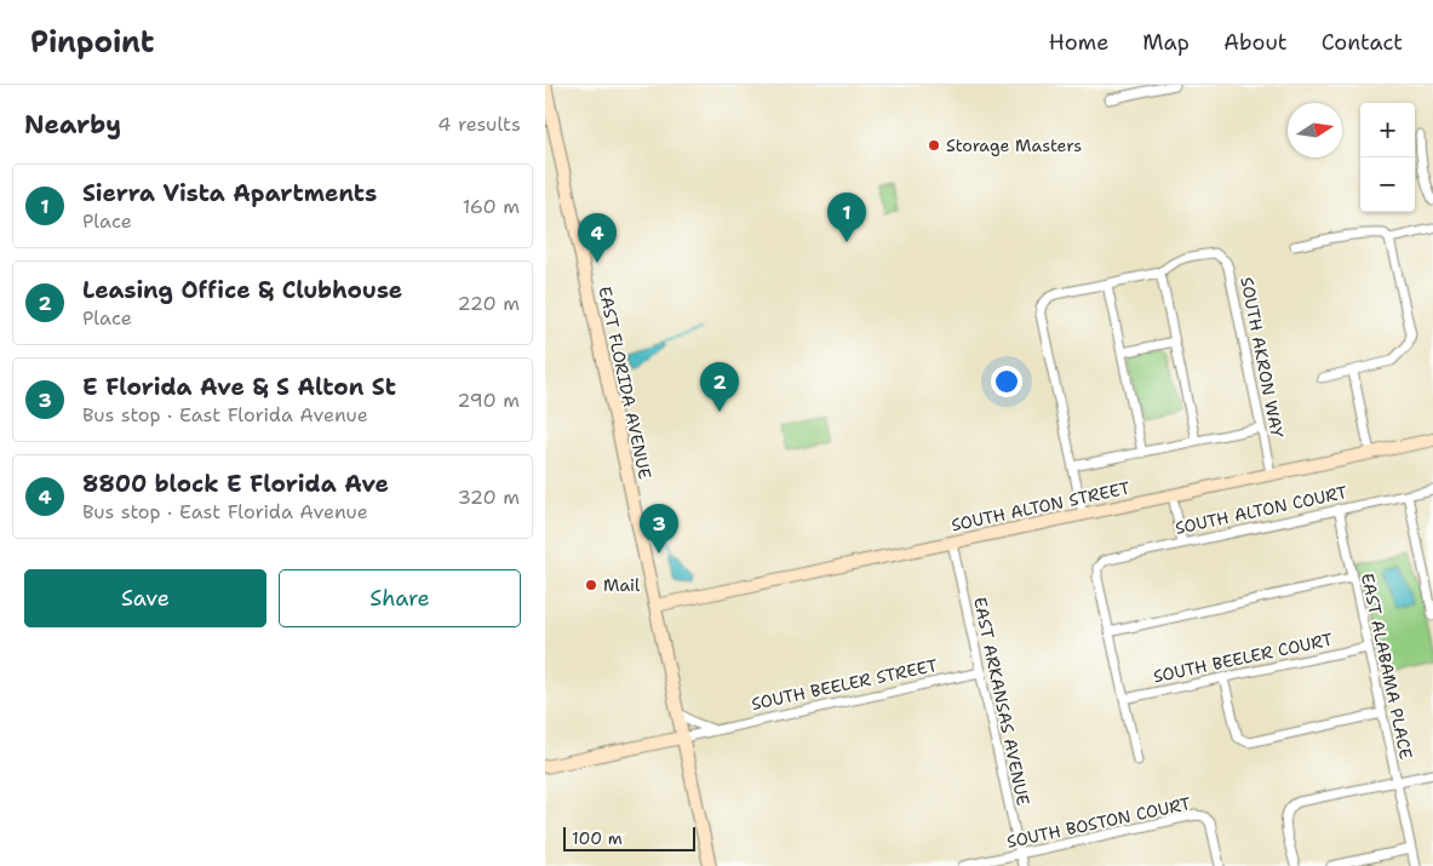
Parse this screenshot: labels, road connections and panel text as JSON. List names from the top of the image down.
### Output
{
  "streets": {
    "street": [
      "SOUTH AKRON WAY",
      "EAST FLORIDA AVENUE",
      "SOUTH ALTON STREET",
      "SOUTH ALTON COURT",
      "SOUTH BEELER COURT",
      "EAST ALABAMA PLACE",
      "SOUTH BEELER STREET",
      "EAST ARKANSAS AVENUE",
      "SOUTH BOSTON COURT"
    ]
  },
  "crossings": [
    ["SOUTH AKRON WAY", "SOUTH ALTON STREET"],
    ["EAST FLORIDA AVENUE", "SOUTH ALTON STREET"],
    ["EAST FLORIDA AVENUE", "SOUTH BEELER STREET"],
    ["SOUTH ALTON STREET", "EAST ARKANSAS AVENUE"],
    ["SOUTH ALTON COURT", "EAST ALABAMA PLACE"],
    ["SOUTH BEELER COURT", "EAST ALABAMA PLACE"],
    ["SOUTH BEELER STREET", "EAST ARKANSAS AVENUE"],
    ["EAST ARKANSAS AVENUE", "SOUTH BOSTON COURT"]
  ],
  "places": ["Storage Masters", "Mail"],
  "scale_bar": "100 m",
  "north": "right",
  "page": {
    "header": "Pinpoint",
    "nav": [
      "Home",
      "Map",
      "About",
      "Contact"
    ],
    "heading": ["Nearby", "4 results"],
    "map_buttons": ["+", "−"],
    "list": [
      {
        "mark": "1",
        "name": "Sierra Vista Apartments",
        "note": "Place",
        "value": "160 m"
      },
      {
        "mark": "2",
        "name": "Leasing Office & Clubhouse",
        "note": "Place",
        "value": "220 m"
      },
      {
        "mark": "3",
        "name": "E Florida Ave & S Alton St",
        "note": "Bus stop · East Florida Avenue",
        "value": "290 m"
      },
      {
        "mark": "4",
        "name": "8800 block E Florida Ave",
        "note": "Bus stop · East Florida Avenue",
        "value": "320 m"
      }
    ],
    "pins": [
      "1",
      "4",
      "2",
      "3"
    ],
    "buttons": ["Save", "Share"],
    "scale": "100 m"
  }
}
